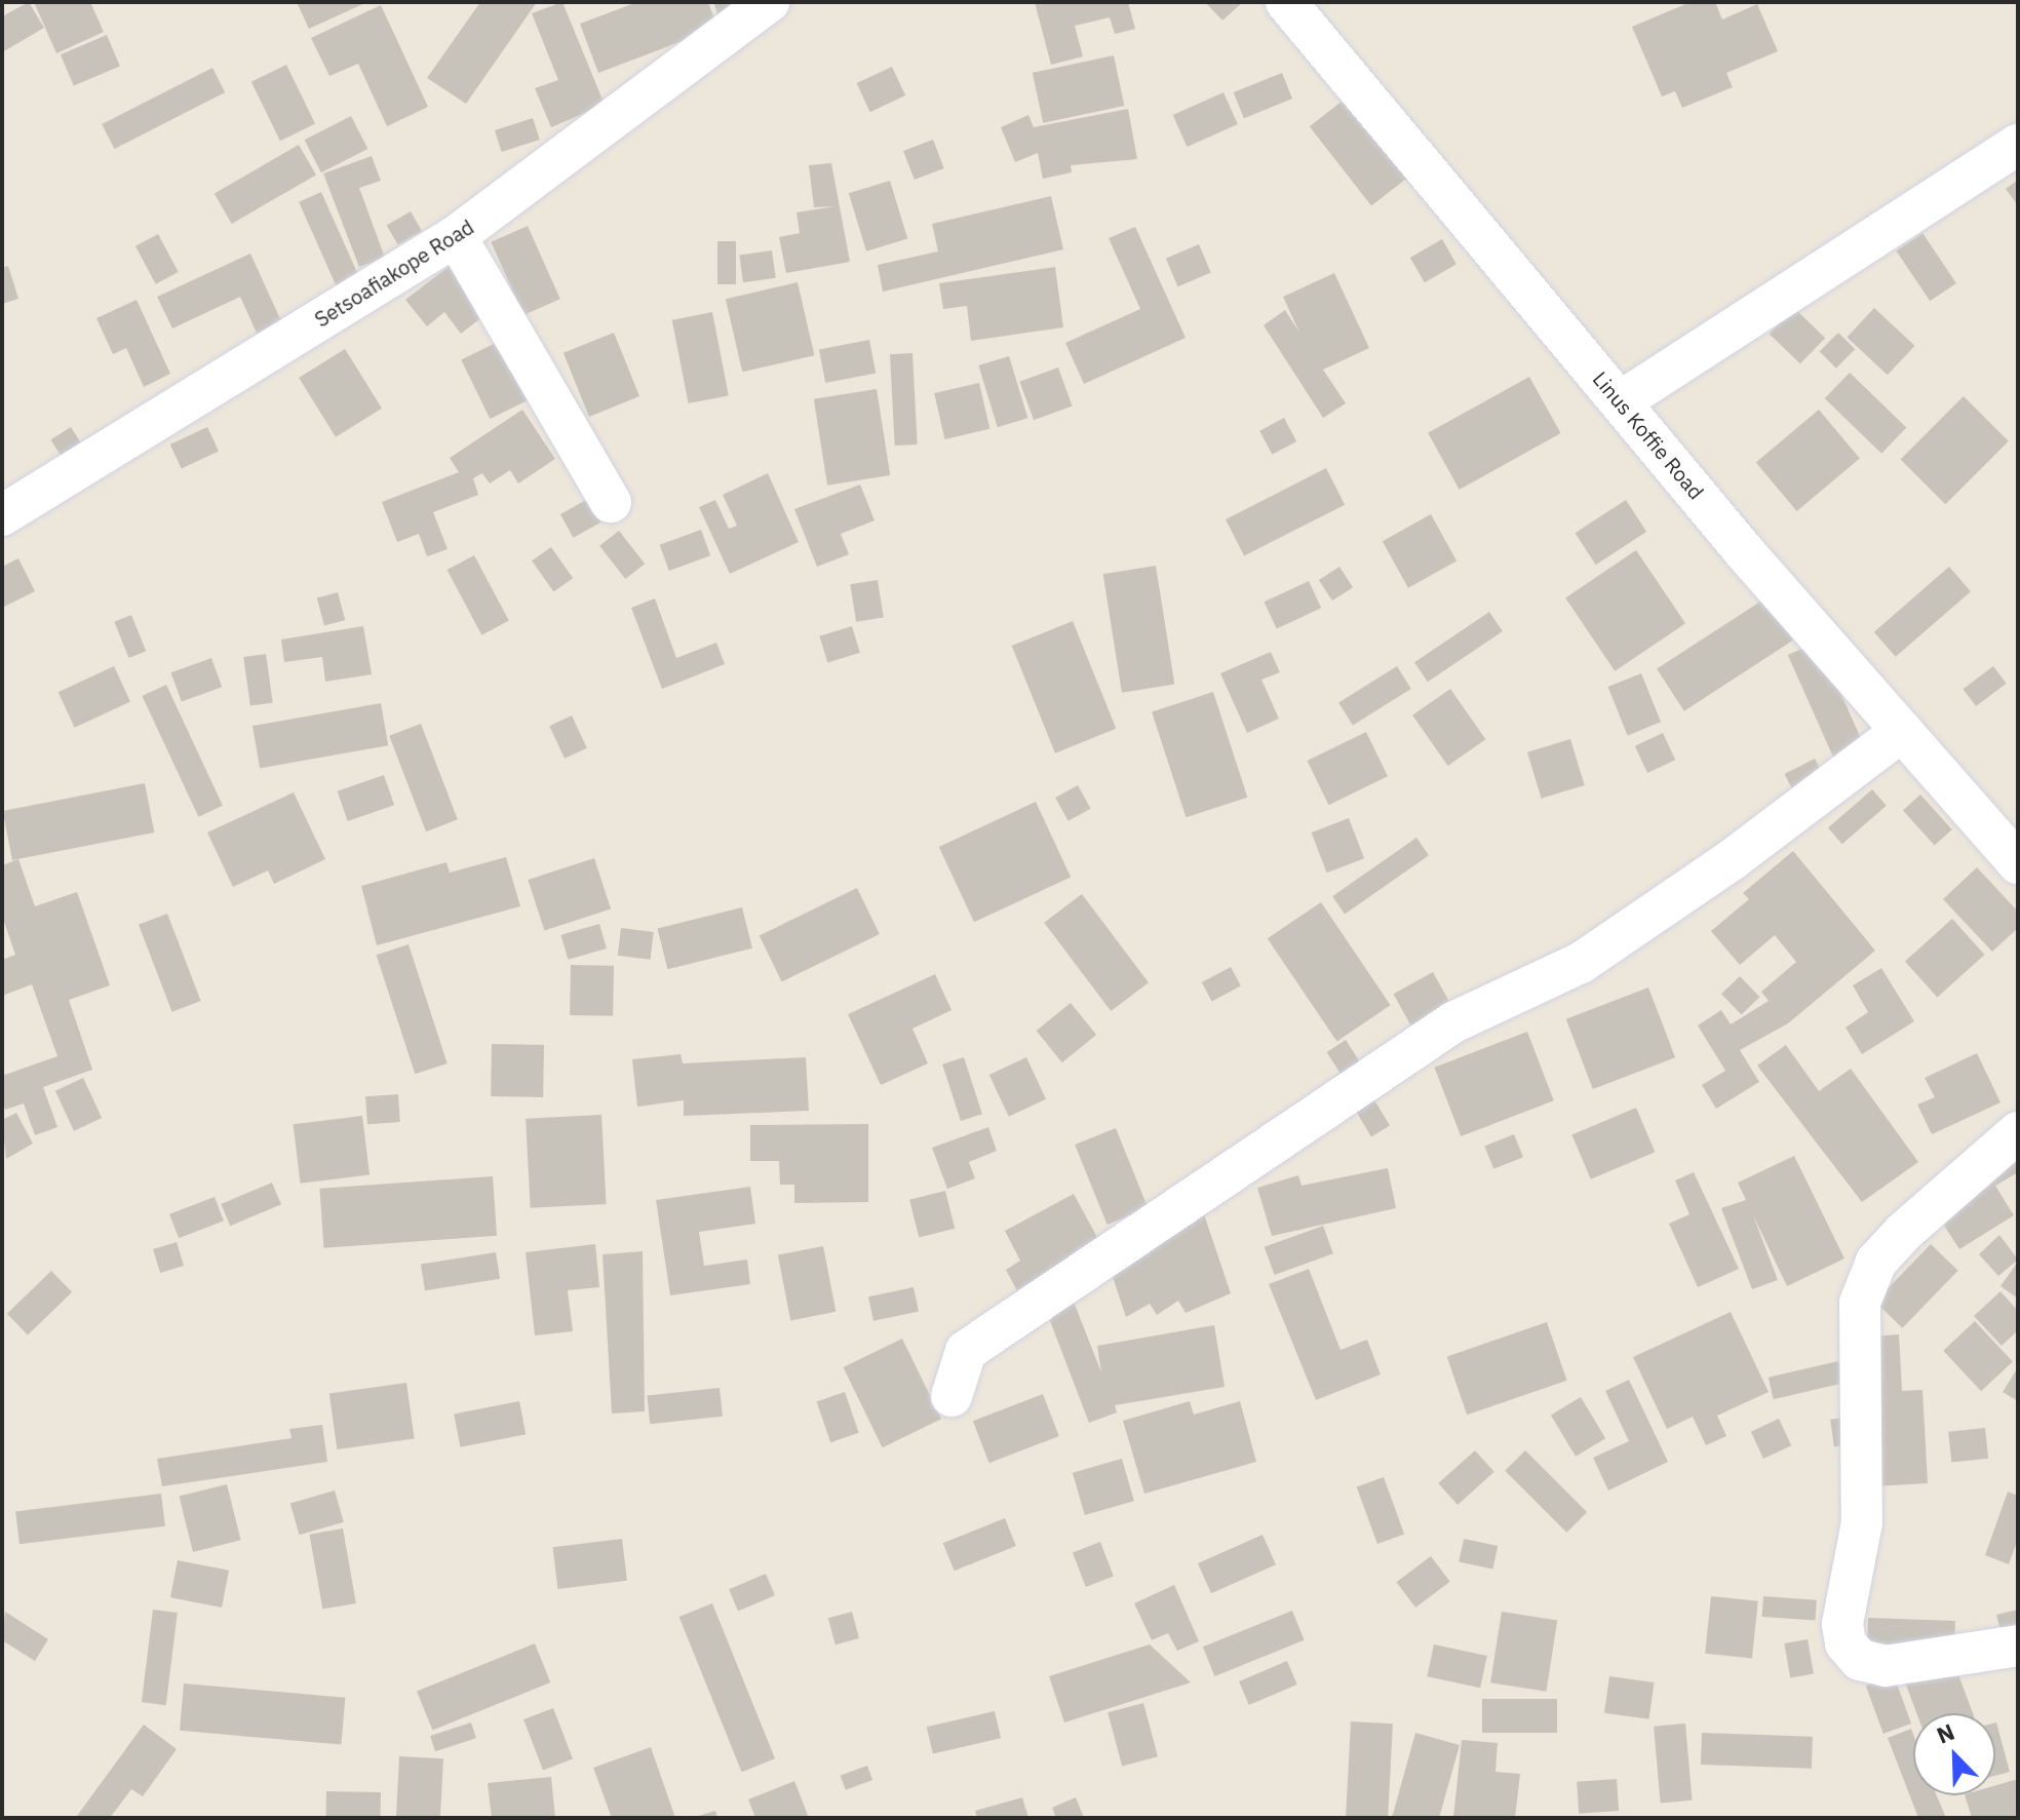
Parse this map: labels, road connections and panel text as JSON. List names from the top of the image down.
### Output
{
  "streets": {
    "street": ["Setsoafiakope Road", "Linus Koffie Road"]
  },
  "north": "top left"
}
